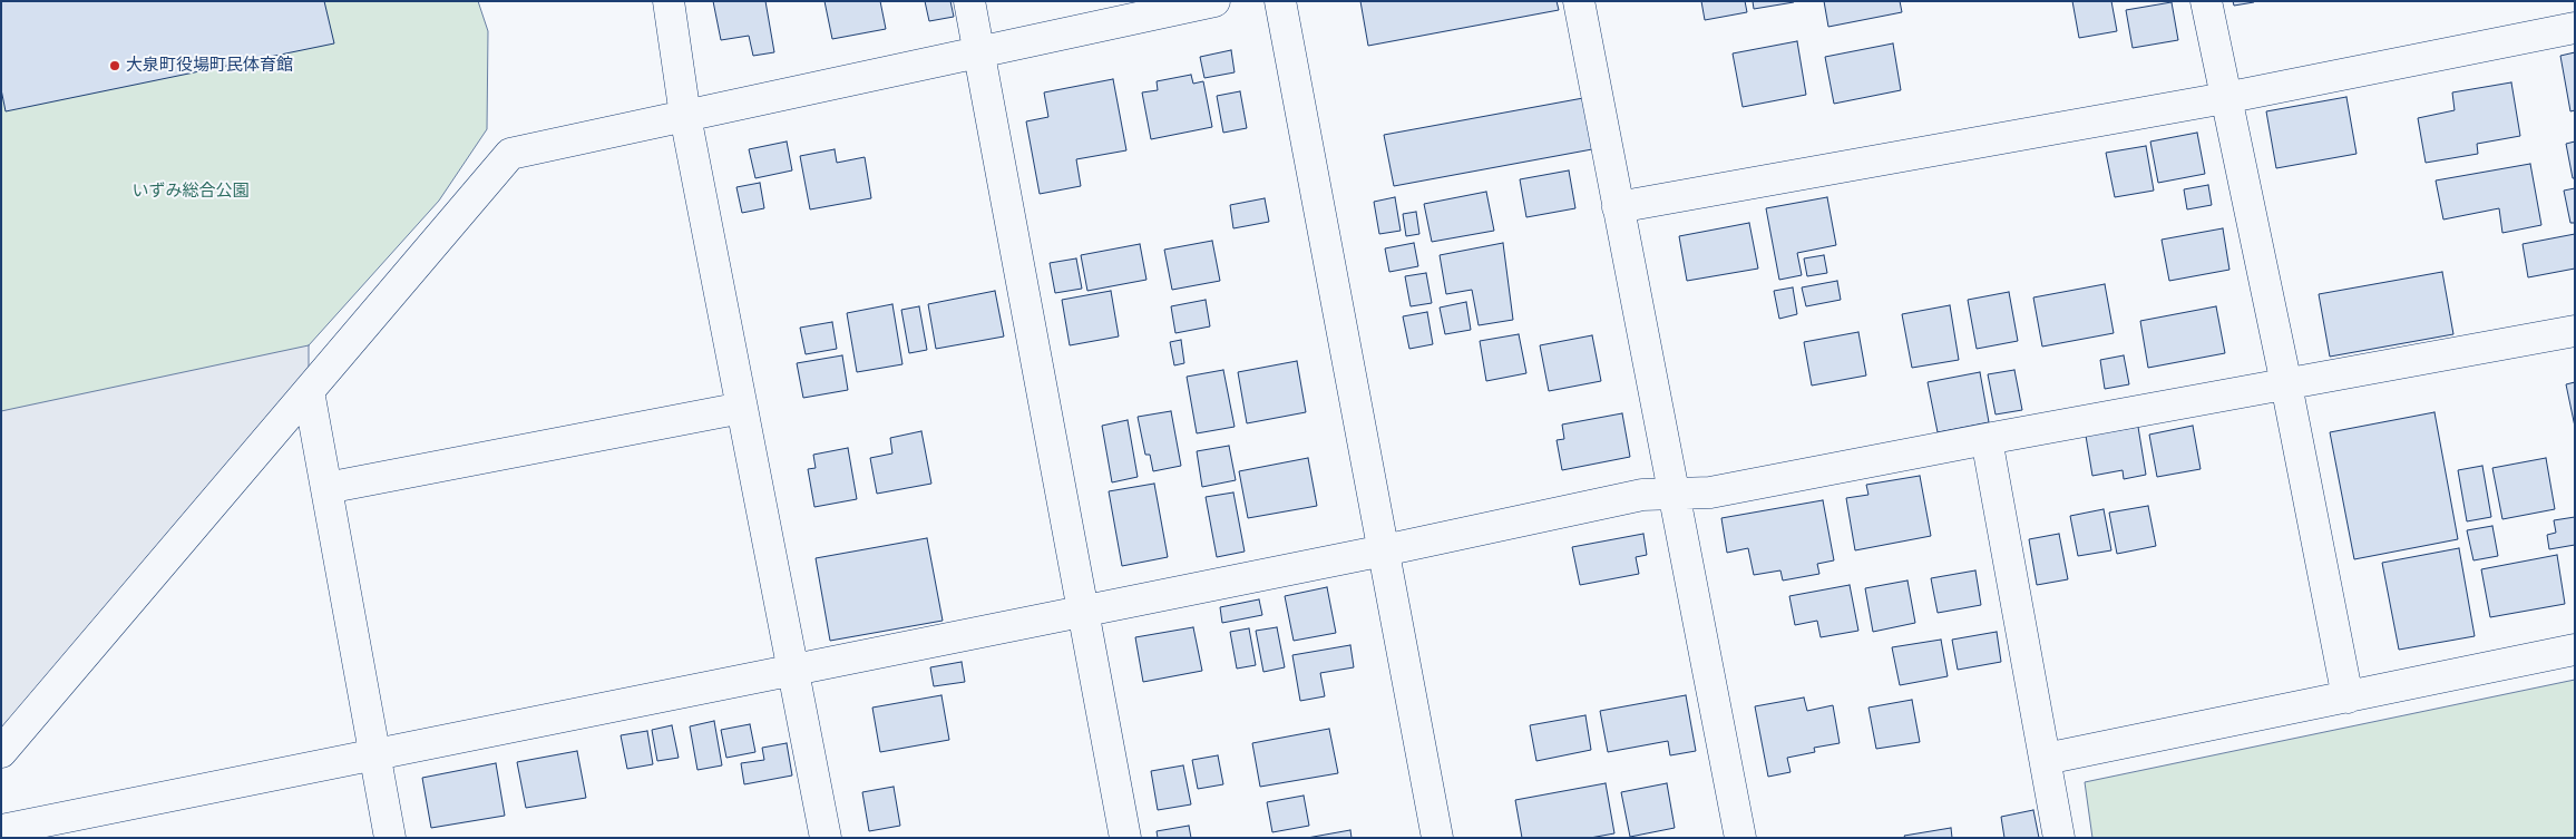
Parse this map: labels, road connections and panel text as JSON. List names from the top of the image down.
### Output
{
  "parks": ["いずみ総合公園"],
  "places": ["大泉町役場町民体育館"]
}
